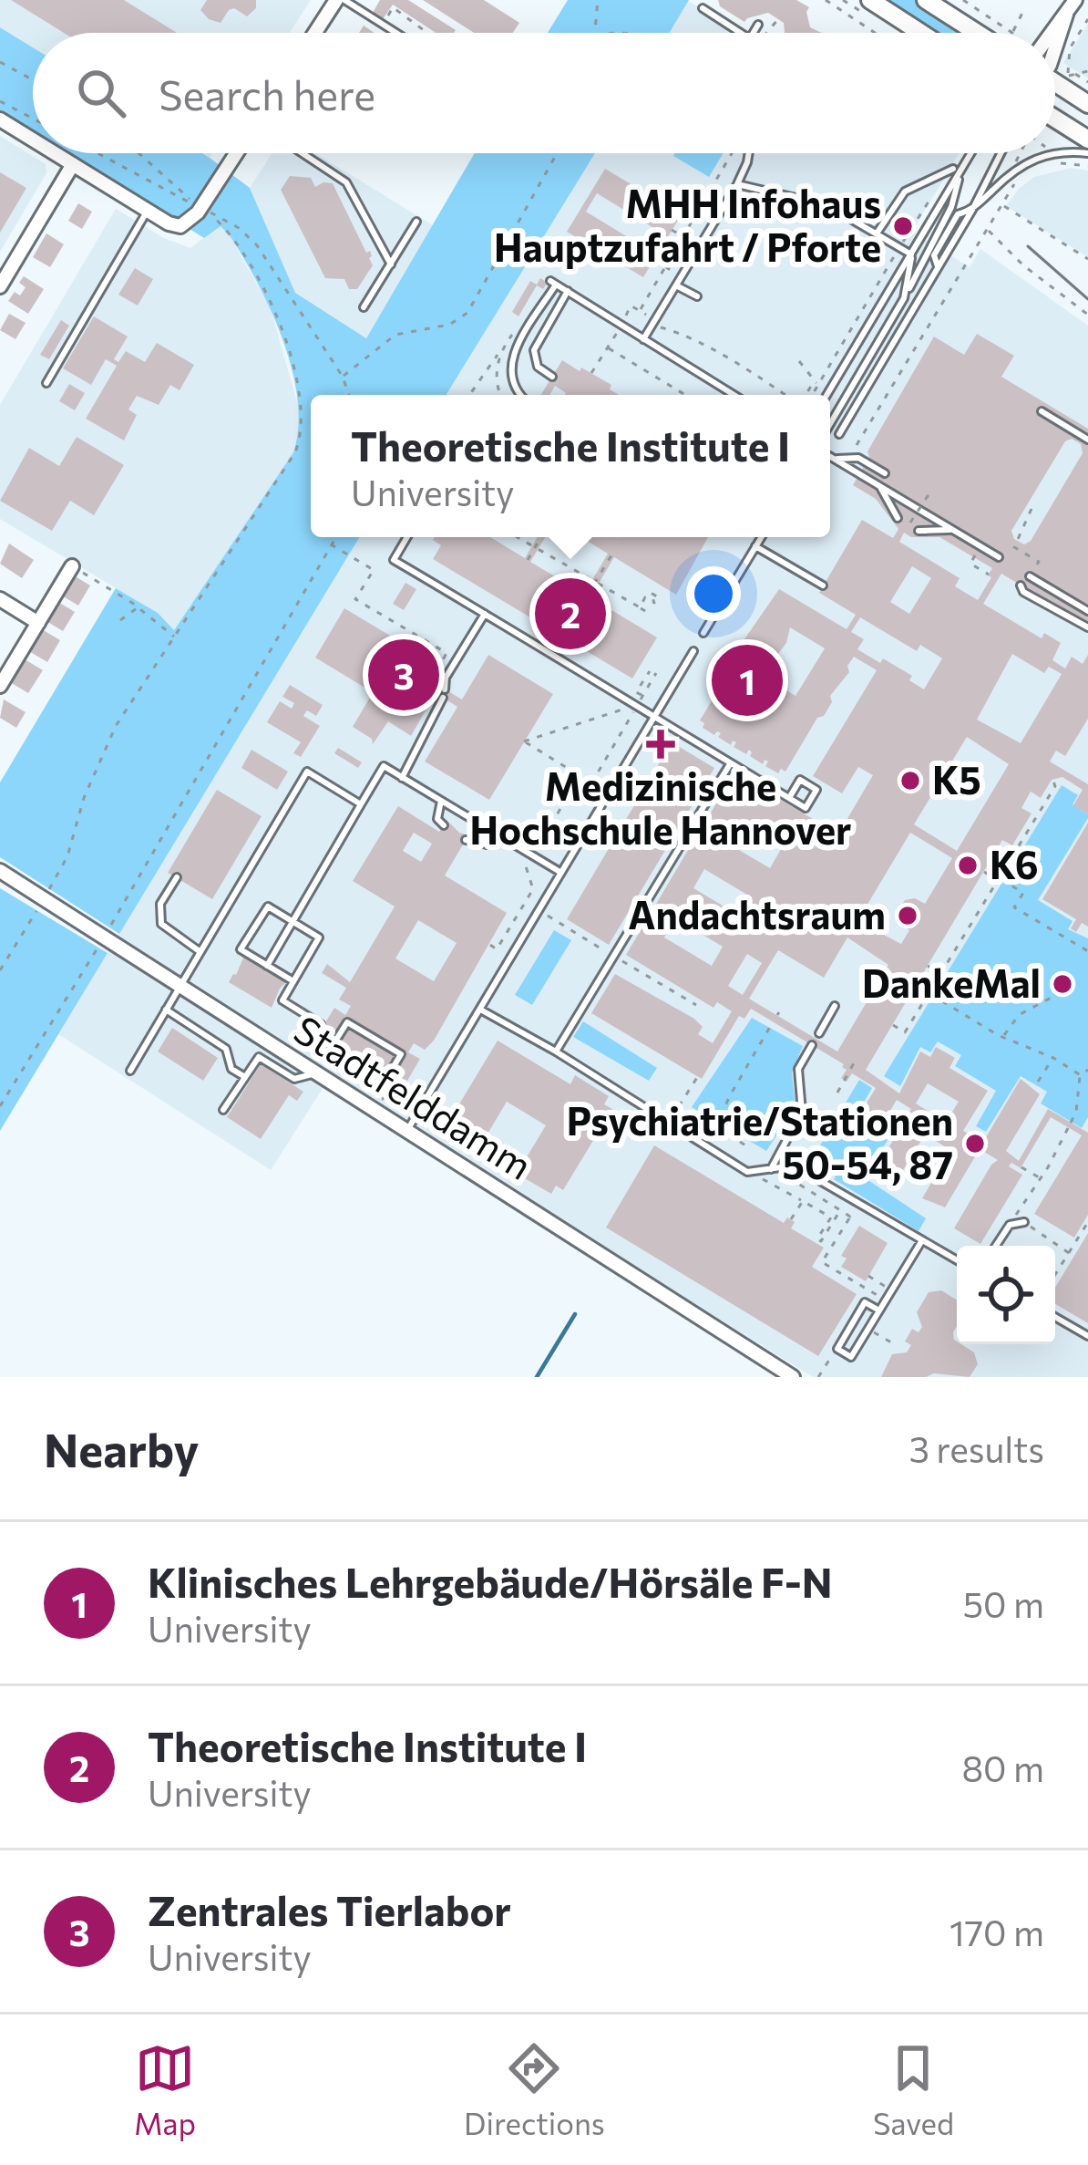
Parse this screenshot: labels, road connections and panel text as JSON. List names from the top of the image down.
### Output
{
  "streets": {
    "street": ["Stadtfelddamm"]
  },
  "places": {
    "other": [
      "MHH Infohaus Hauptzufahrt / Pforte",
      "K5",
      "K6",
      "Andachtsraum",
      "DankeMal",
      "Psychiatrie/Stationen 50-54, 87"
    ],
    "health": ["Medizinische Hochschule Hannover"]
  },
  "page": {
    "search": "Search here",
    "popup": ["Theoretische Institute I", "University"],
    "pins": ["2", "3", "1"],
    "heading": ["Nearby", "3 results"],
    "list": [
      {
        "mark": "1",
        "name": "Klinisches Lehrgebäude/Hörsäle F-N",
        "note": "University",
        "value": "50 m"
      },
      {
        "mark": "2",
        "name": "Theoretische Institute I",
        "note": "University",
        "value": "80 m"
      },
      {
        "mark": "3",
        "name": "Zentrales Tierlabor",
        "note": "University",
        "value": "170 m"
      }
    ],
    "nav": ["Map", "Directions", "Saved"]
  }
}
